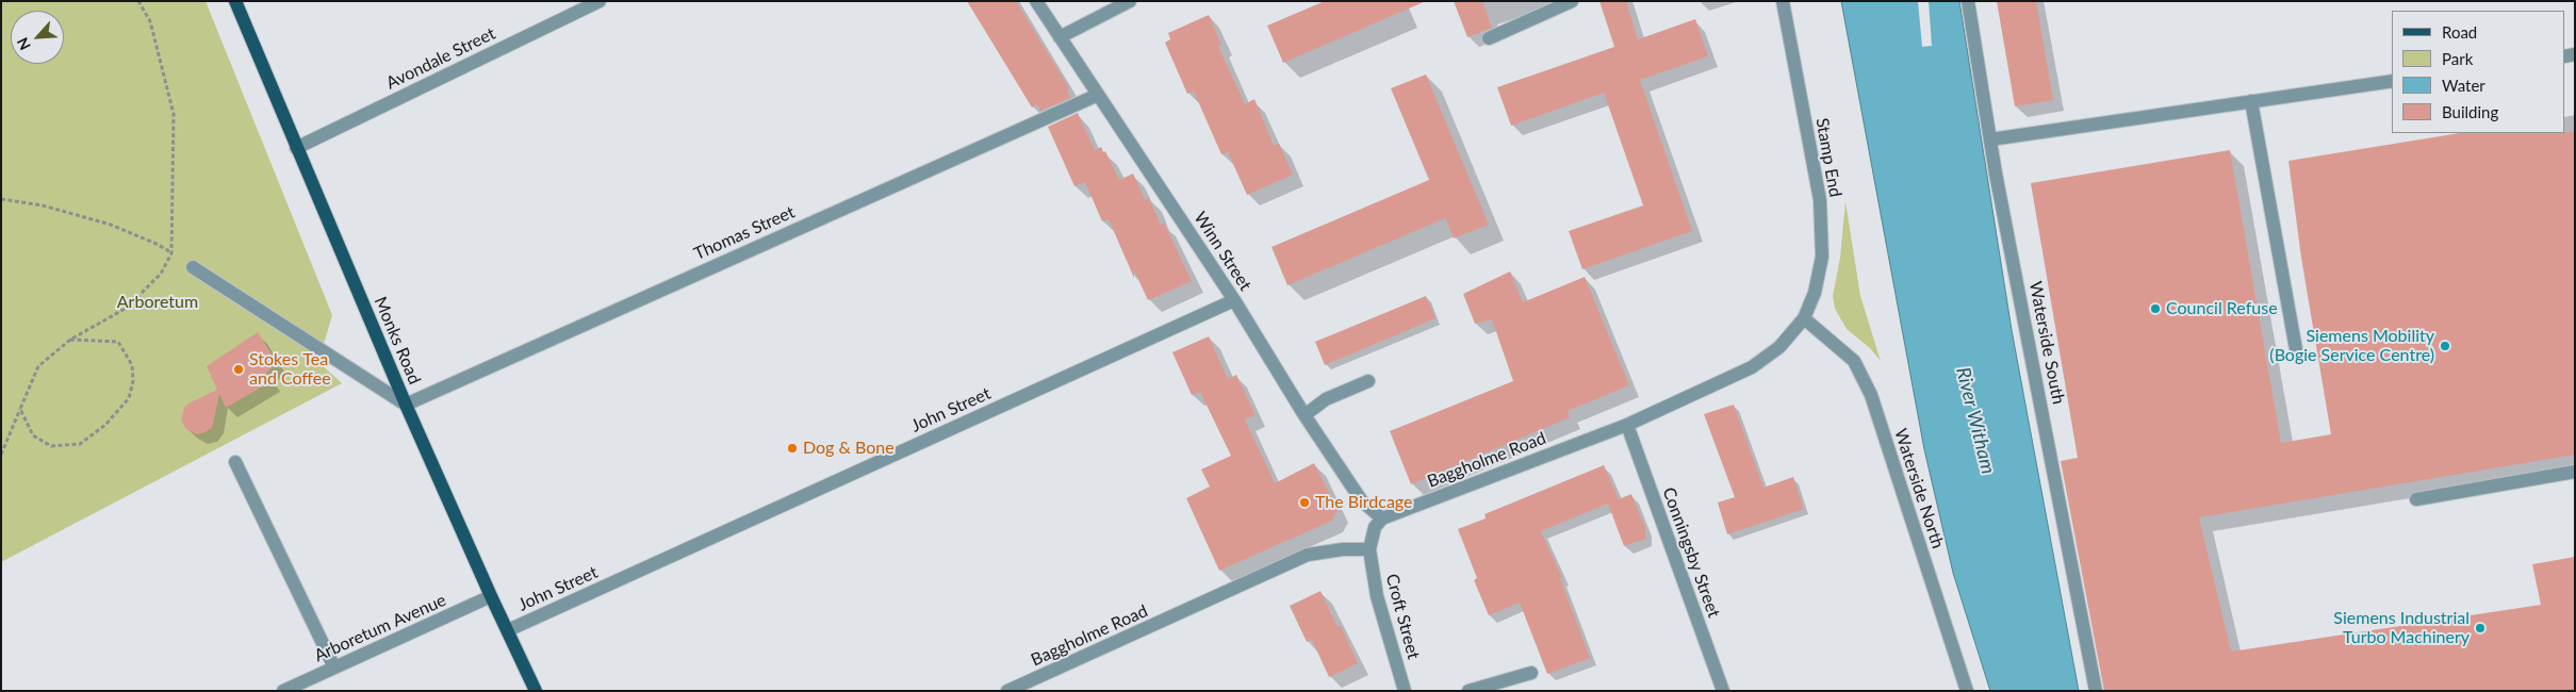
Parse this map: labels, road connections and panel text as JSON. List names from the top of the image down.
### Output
{
  "streets": {
    "main road": ["Monks Road"],
    "street": [
      "Avondale Street",
      "Stamp End",
      "Thomas Street",
      "Winn Street",
      "Waterside South",
      "John Street",
      "Baggholme Road",
      "Waterside North",
      "Conningsby Street",
      "Croft Street",
      "Arboretum Avenue"
    ]
  },
  "crossings": [
    ["Avondale Street", "Monks Road"],
    ["Stamp End", "Baggholme Road"],
    ["Stamp End", "Waterside North"],
    ["Thomas Street", "Winn Street"],
    ["Thomas Street", "Monks Road"],
    ["Winn Street", "John Street"],
    ["Winn Street", "Baggholme Road"],
    ["Monks Road", "John Street"],
    ["Monks Road", "Arboretum Avenue"],
    ["Baggholme Road", "Waterside North"],
    ["Baggholme Road", "Conningsby Street"],
    ["Baggholme Road", "Croft Street"]
  ],
  "water": ["River Witham"],
  "parks": ["Arboretum"],
  "places": [
    "Council Refuse",
    "Siemens Mobility (Bogie Service Centre)",
    "Stokes Tea and Coffee",
    "Dog & Bone",
    "The Birdcage",
    "Siemens Industrial Turbo Machinery"
  ],
  "legend": [
    "Road",
    "Park",
    "Water",
    "Building"
  ],
  "north": "bottom left"
}
